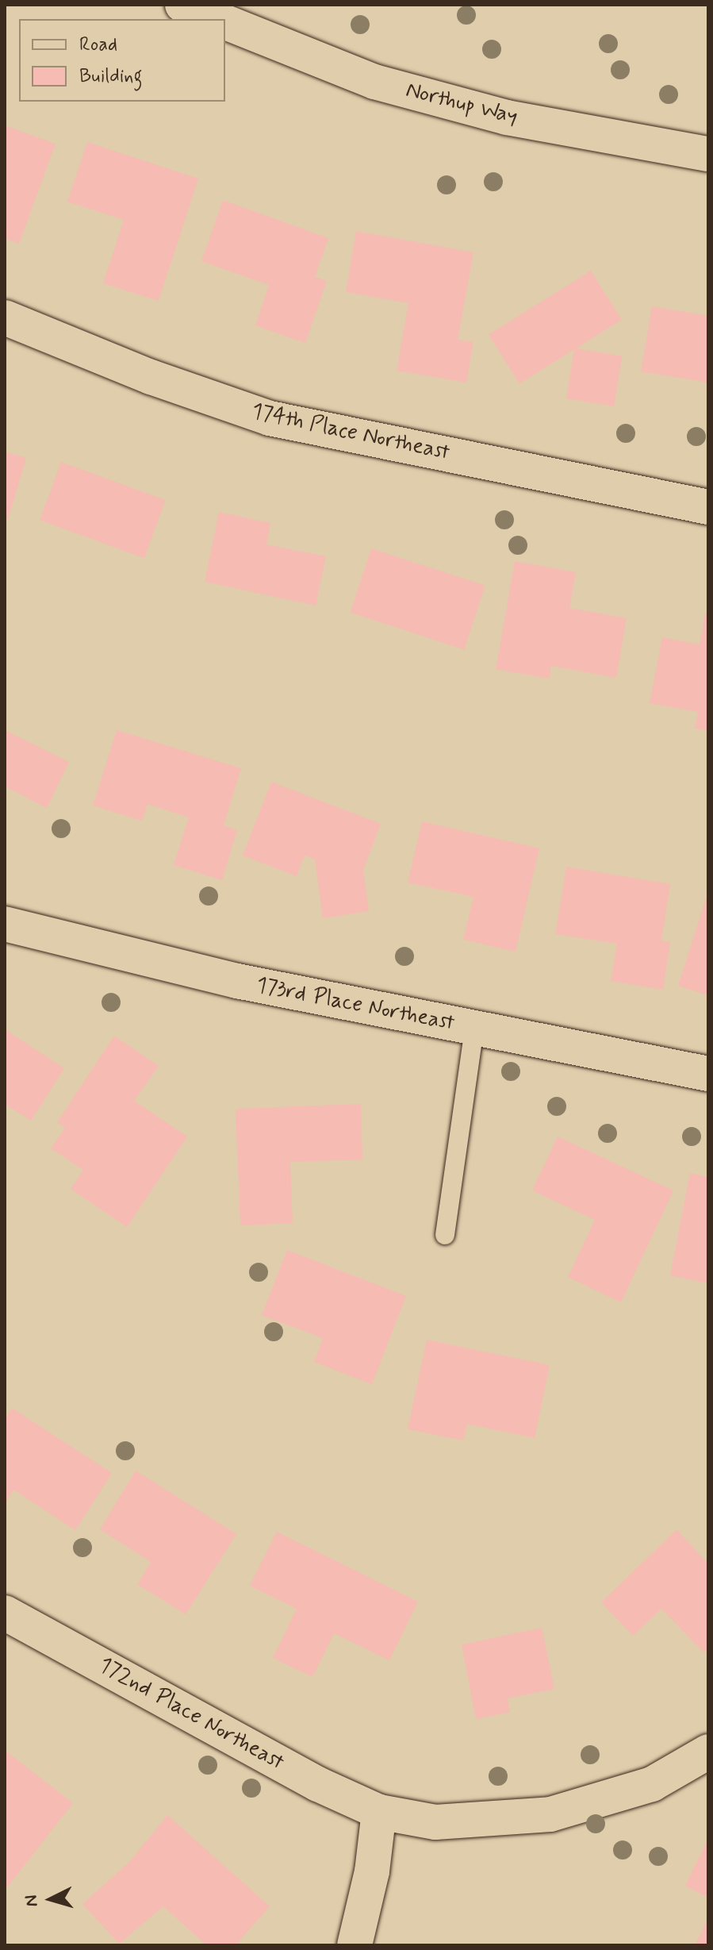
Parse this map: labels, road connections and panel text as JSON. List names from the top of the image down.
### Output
{
  "streets": {
    "street": [
      "Northup Way",
      "174th Place Northeast",
      "173rd Place Northeast",
      "172nd Place Northeast"
    ]
  },
  "legend": ["Road", "Building"],
  "north": "left"
}
